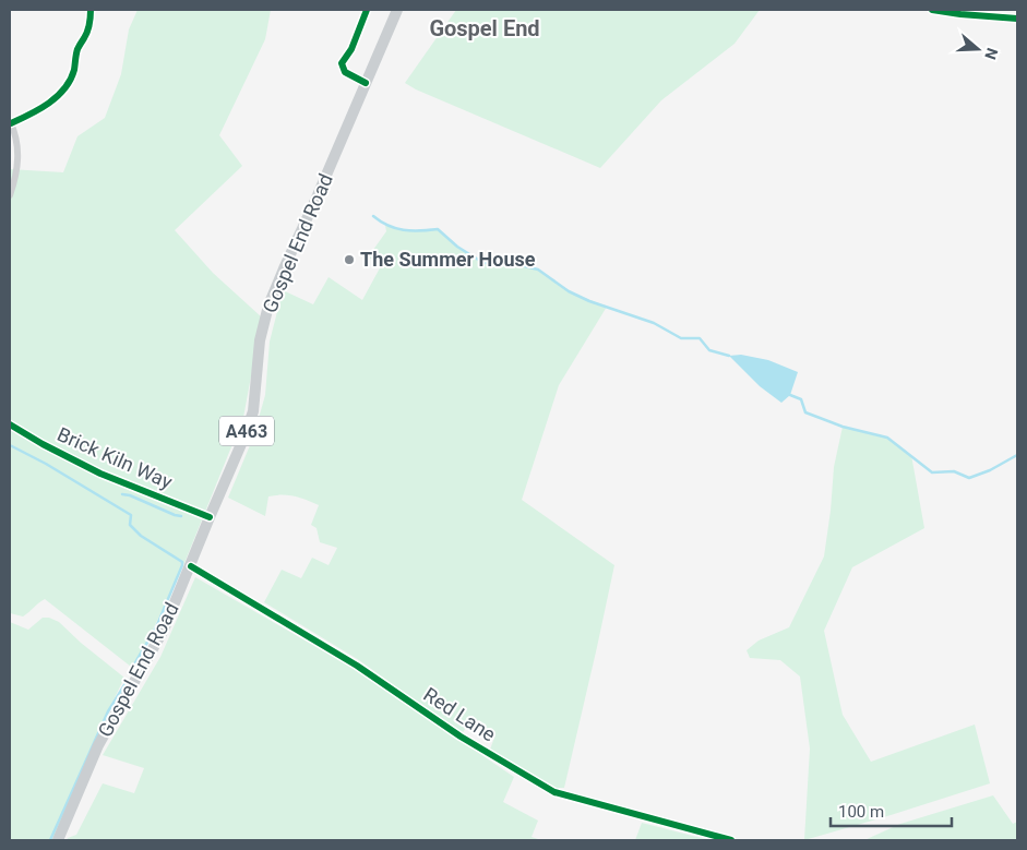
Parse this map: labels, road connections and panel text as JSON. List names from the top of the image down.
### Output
{
  "streets": {
    "main road": ["Gospel End Road", "A463"],
    "street": ["Brick Kiln Way", "Red Lane"]
  },
  "crossings": [
    ["Gospel End Road", "Brick Kiln Way"],
    ["Gospel End Road", "Red Lane"]
  ],
  "districts": ["Gospel End"],
  "places": ["The Summer House"],
  "scale_bar": "100 m",
  "north": "right"
}
